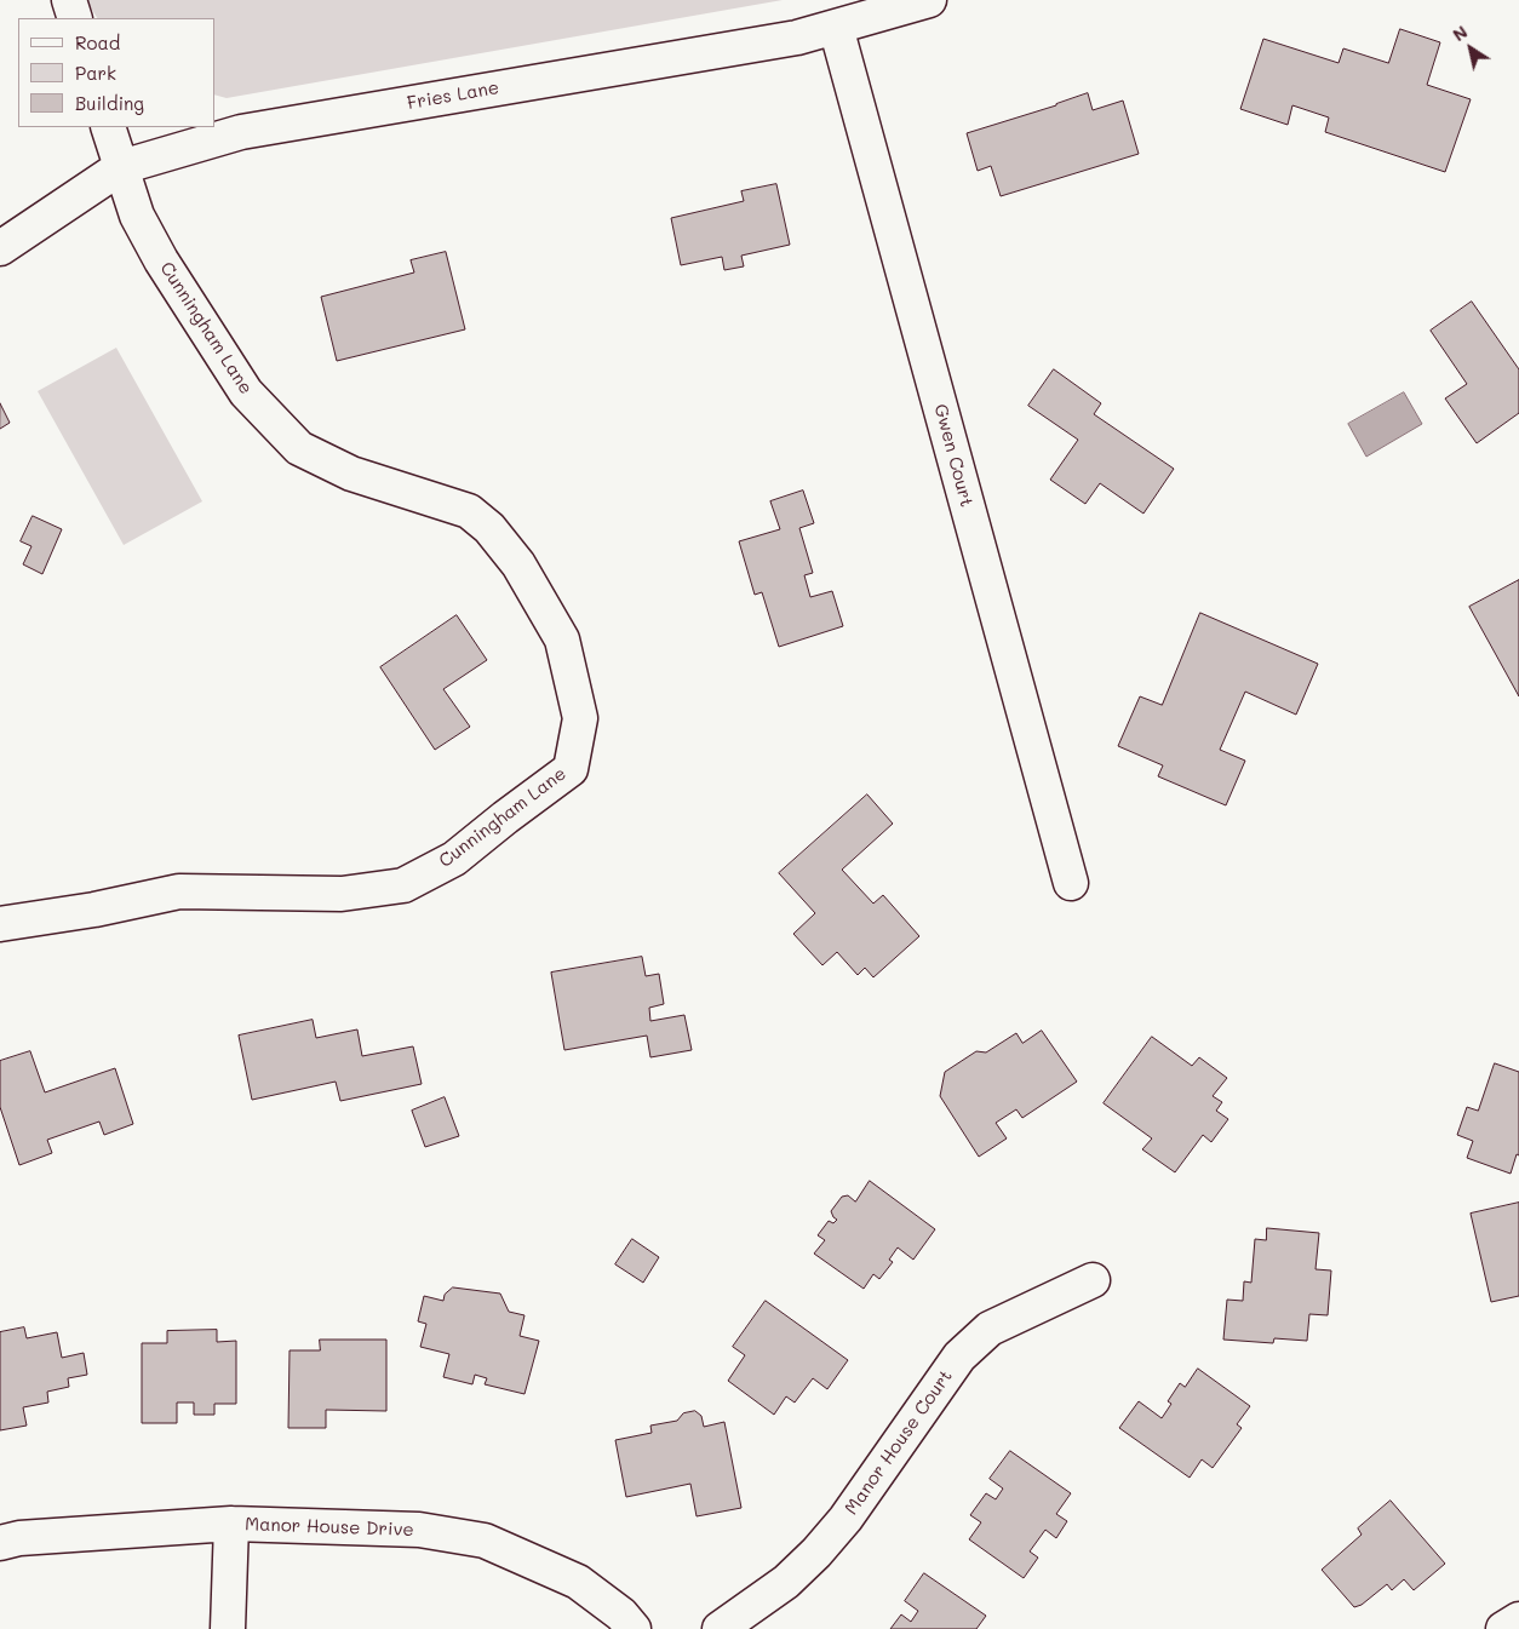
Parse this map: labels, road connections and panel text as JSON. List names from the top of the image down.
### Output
{
  "streets": {
    "street": [
      "Fries Lane",
      "Cunningham Lane",
      "Gwen Court",
      "Manor House Court",
      "Manor House Drive"
    ]
  },
  "crossings": [
    ["Fries Lane", "Cunningham Lane"],
    ["Fries Lane", "Gwen Court"]
  ],
  "legend": ["Road", "Park", "Building"],
  "north": "top left"
}
